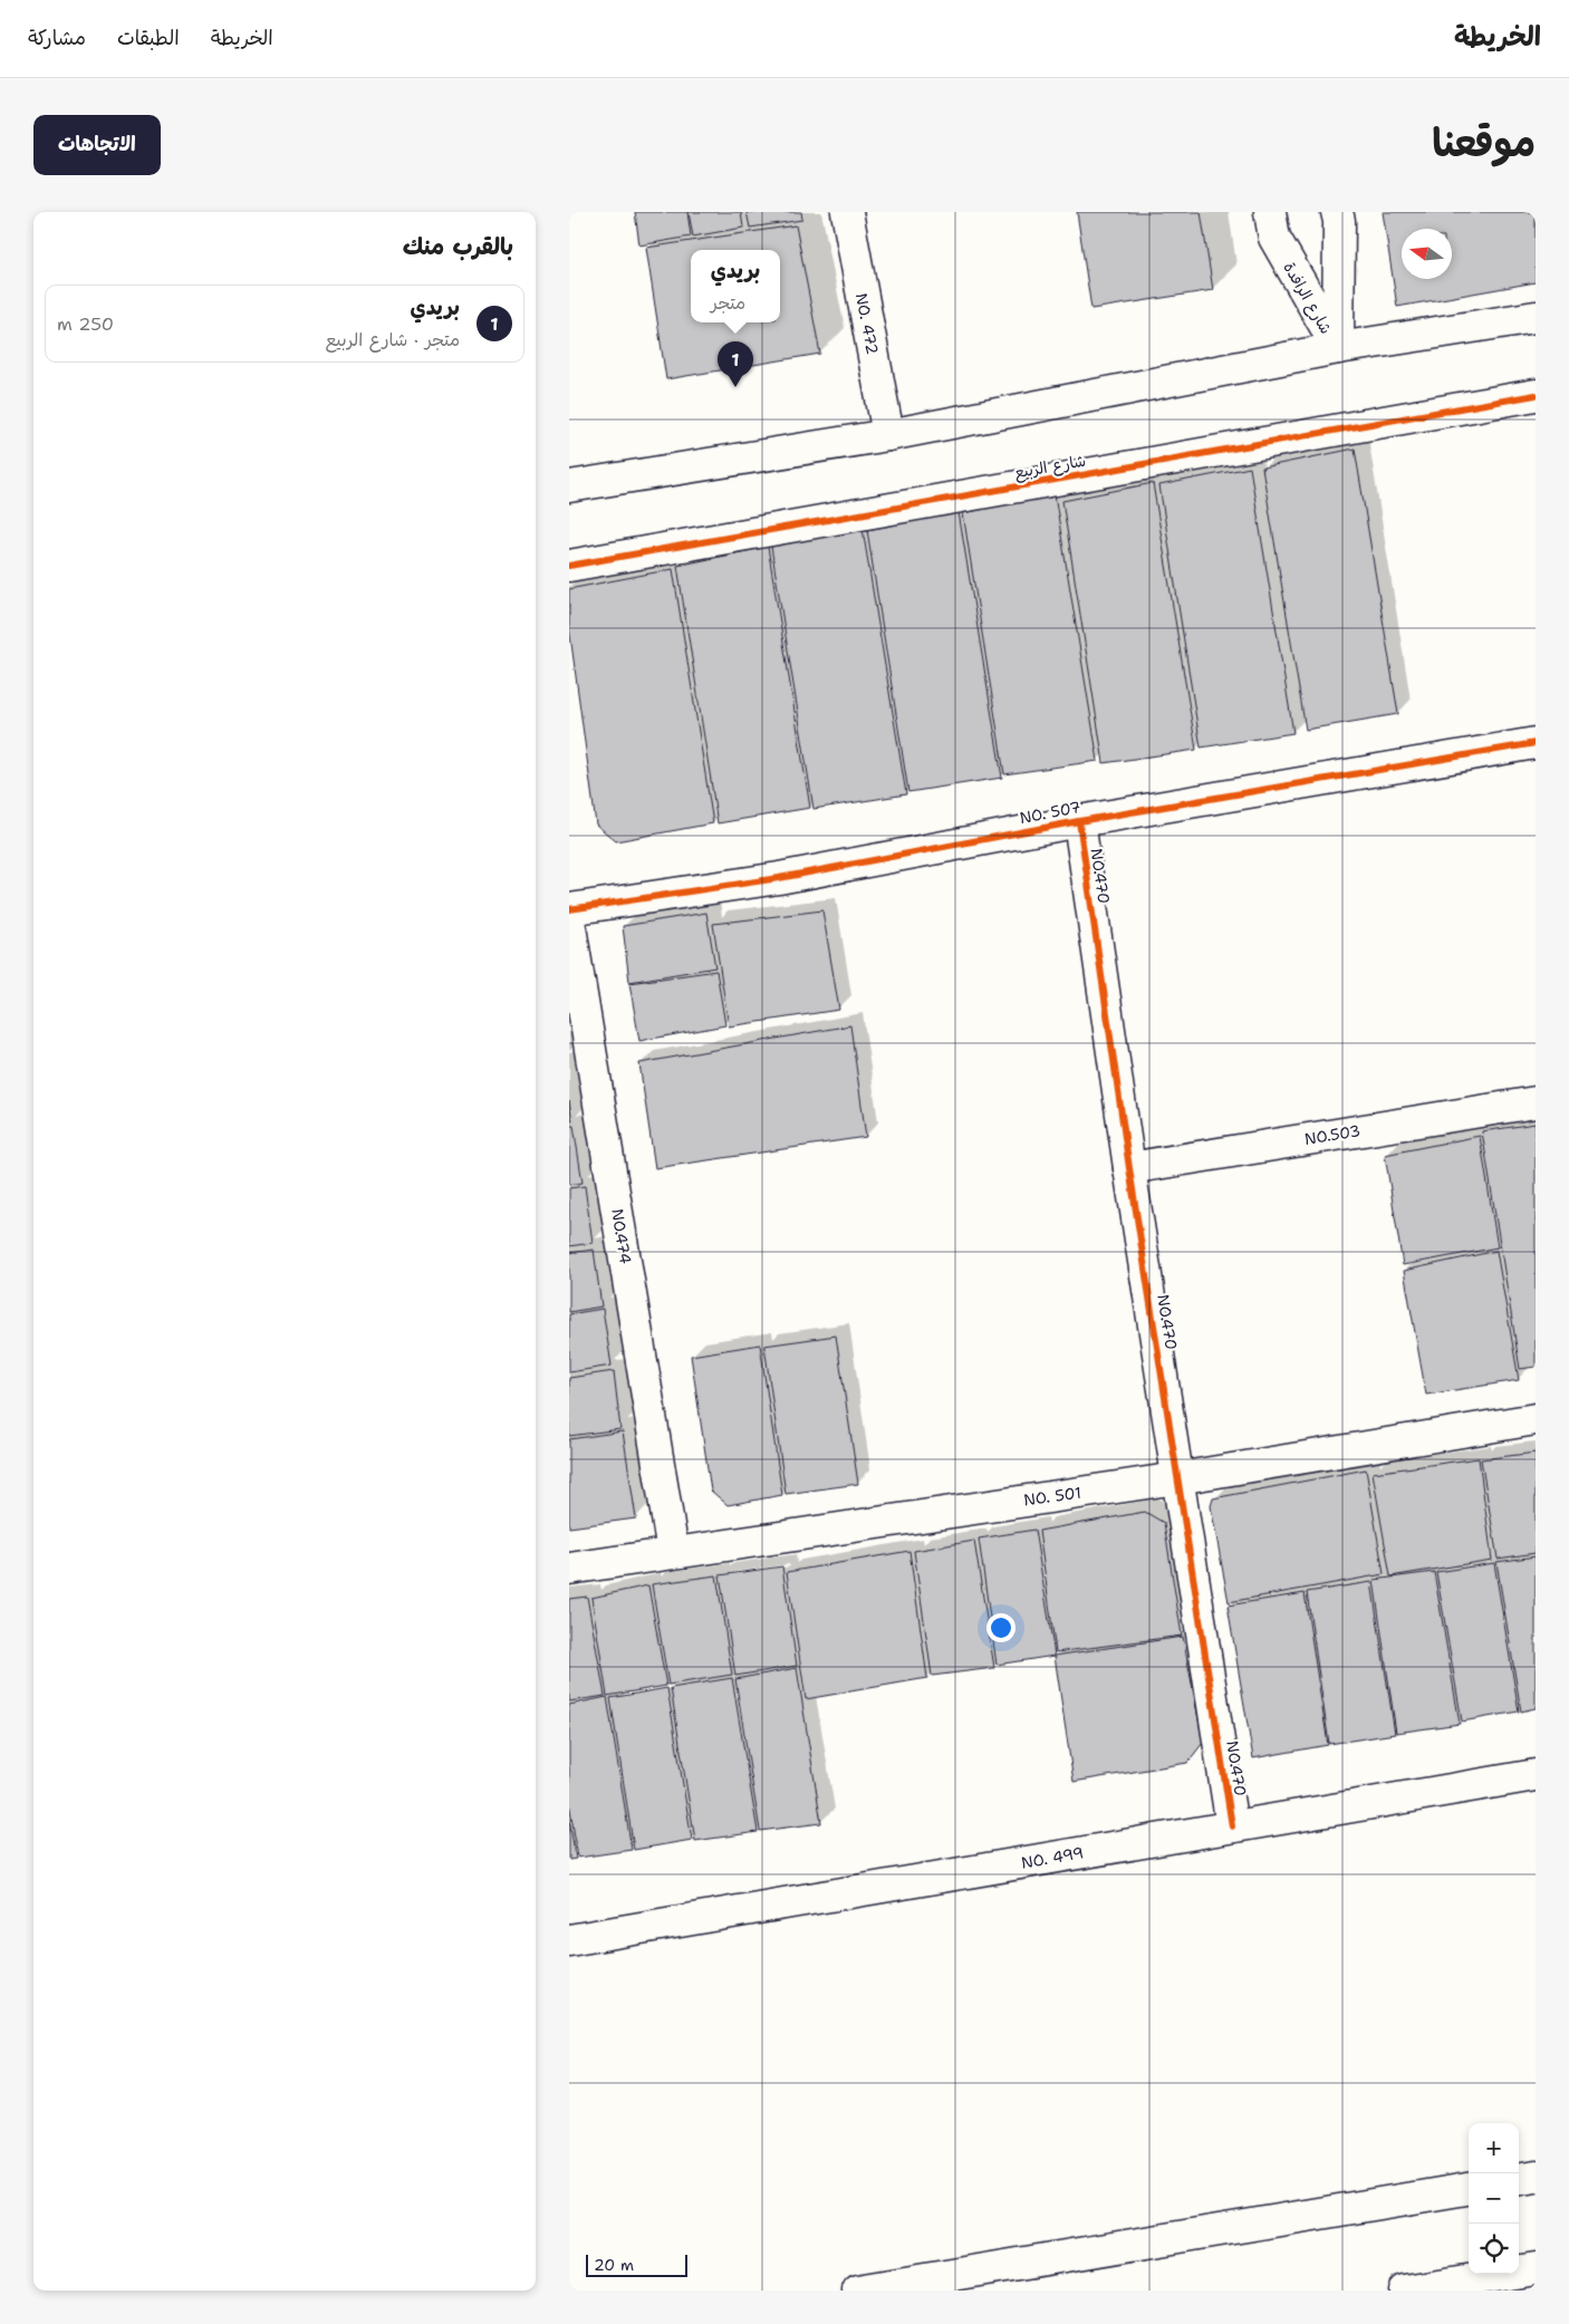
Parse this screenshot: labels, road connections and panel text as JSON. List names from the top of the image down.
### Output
{
  "streets": {
    "street": [
      "شارع الرافدة",
      "NO. 472",
      "شارع الربيع",
      "NO. 507",
      "NO.470",
      "NO.503",
      "NO.474",
      "NO. 501",
      "NO. 499"
    ]
  },
  "crossings": [
    ["NO. 507", "NO.470"],
    ["NO.470", "NO.503"],
    ["NO.470", "NO. 501"],
    ["NO.470", "NO. 499"],
    ["NO.474", "NO. 501"]
  ],
  "scale_bar": "20 m",
  "north": "left",
  "page": {
    "header": "الخريطة",
    "nav": ["الخريطة", "الطبقات", "مشاركة"],
    "title": "موقعنا",
    "buttons": "الاتجاهات",
    "heading": "بالقرب منك",
    "popup": ["بريدي", "متجر"],
    "list": [
      {
        "mark": "1",
        "name": "بريدي",
        "note": "متجر · شارع الربيع",
        "value": "250 m"
      }
    ],
    "pins": "1",
    "map_buttons": ["+", "−"],
    "scale": "20 m"
  }
}
